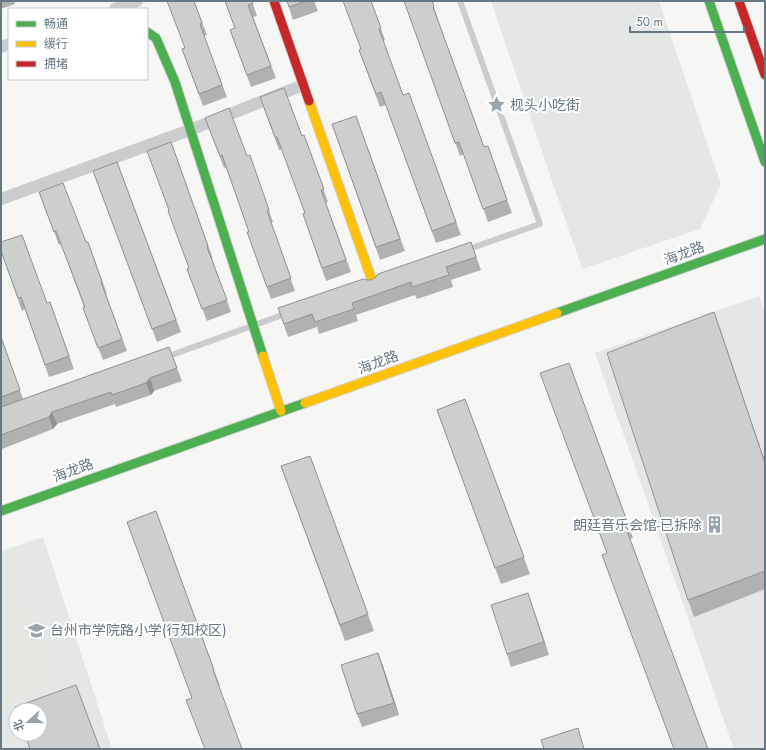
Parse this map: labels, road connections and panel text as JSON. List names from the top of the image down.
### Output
{
  "streets": {
    "street": ["海龙路"]
  },
  "places": {
    "place": ["枧头小吃街"],
    "building": ["朗廷音乐会馆-已拆除"],
    "school or university": ["台州市学院路小学(行知校区)"]
  },
  "legend": ["畅通", "缓行", "拥堵"],
  "scale_bar": "50 m",
  "north": "left"
}
